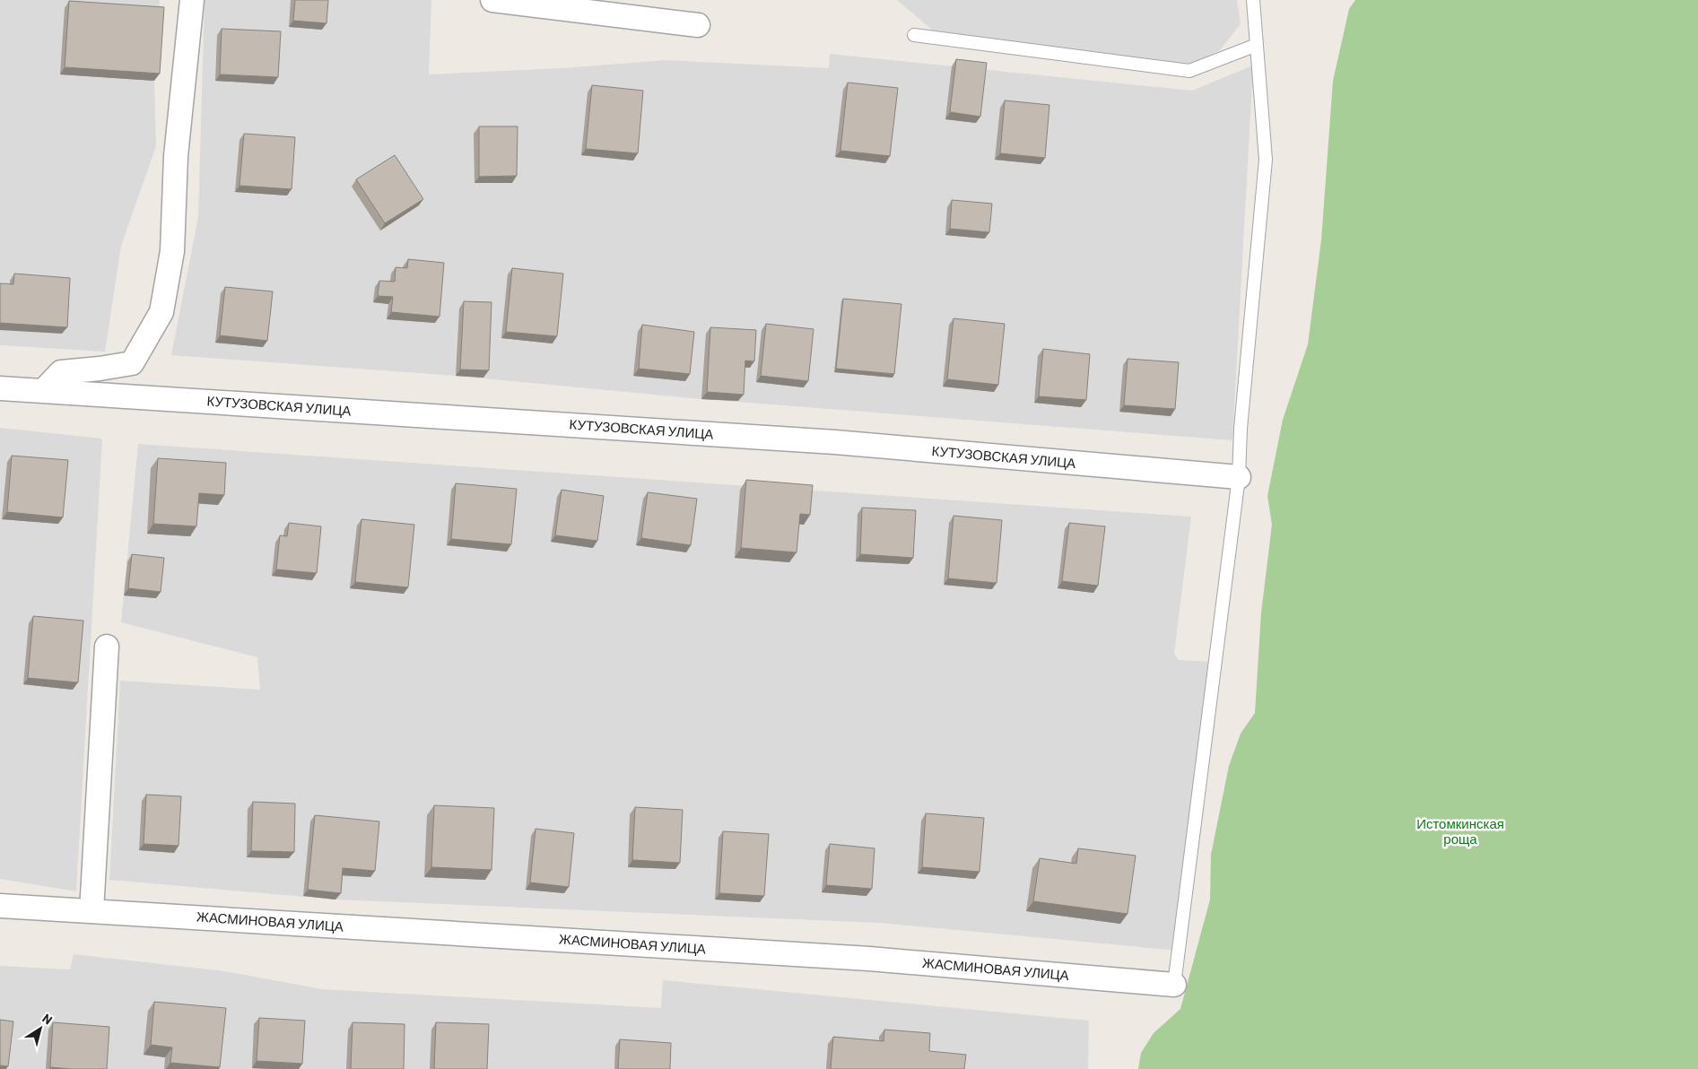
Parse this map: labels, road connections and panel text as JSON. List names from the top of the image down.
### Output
{
  "streets": {
    "street": ["КУТУЗОВСКАЯ УЛИЦА", "ЖАСМИНОВАЯ УЛИЦА"]
  },
  "parks": ["Истомкинская роща"],
  "north": "top right"
}
